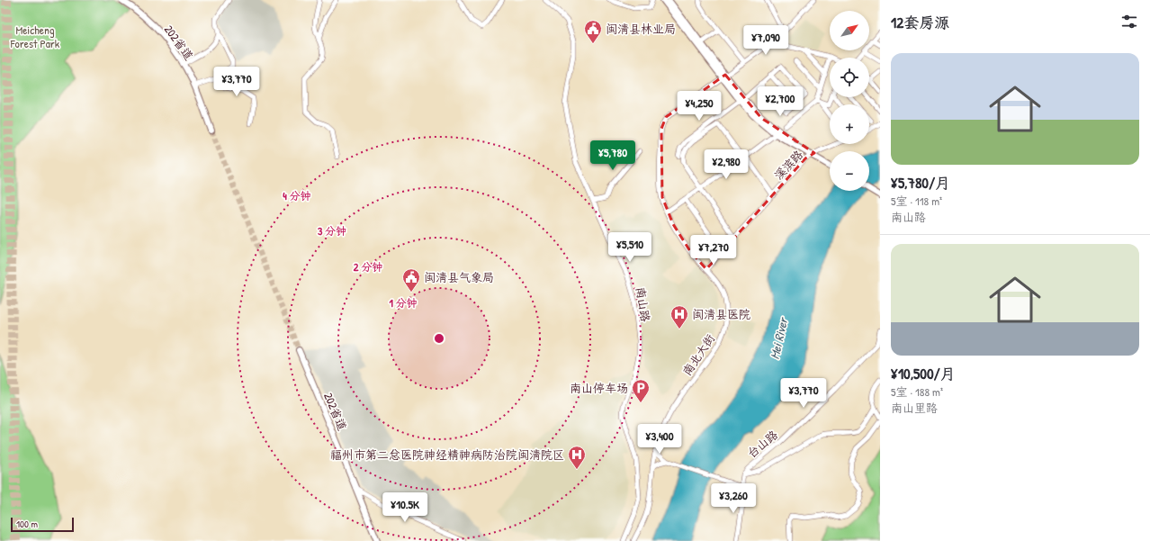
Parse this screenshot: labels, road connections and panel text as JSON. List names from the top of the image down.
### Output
{
  "streets": {
    "main road": ["202省道"],
    "street": [
      "溪滨路",
      "南山路",
      "南北大街",
      "台山路"
    ]
  },
  "crossings": [
    ["溪滨路", "南北大街"]
  ],
  "water": ["Mei River"],
  "parks": ["Meicheng Forest Park"],
  "places": {
    "public building": ["闽清县林业局", "闽清县气象局"],
    "hospital": ["闽清县医院", "福州市第二总医院神经精神病防治院闽清院区"],
    "parking": ["南山停车场"]
  },
  "scale_bar": "100 m",
  "north": "top right",
  "page": {
    "heading": "12套房源",
    "map_buttons": ["+", "−"],
    "price": [
      "¥7,090",
      "¥3,770",
      "¥2,700",
      "¥4,250",
      "¥5,780",
      "¥2,980",
      "¥5,510",
      "¥7,270",
      "¥3,770",
      "¥3,400",
      "¥3,260",
      "¥10.5K"
    ],
    "list": [
      {
        "name": "¥5,780/月",
        "note": "5室 · 118 m² · 南山路"
      },
      {
        "name": "¥10,500/月",
        "note": "5室 · 188 m² · 南山里路"
      }
    ],
    "scale": "100 m"
  },
  "rings": [
    "4 分钟",
    "3 分钟",
    "2 分钟",
    "1 分钟"
  ]
}
